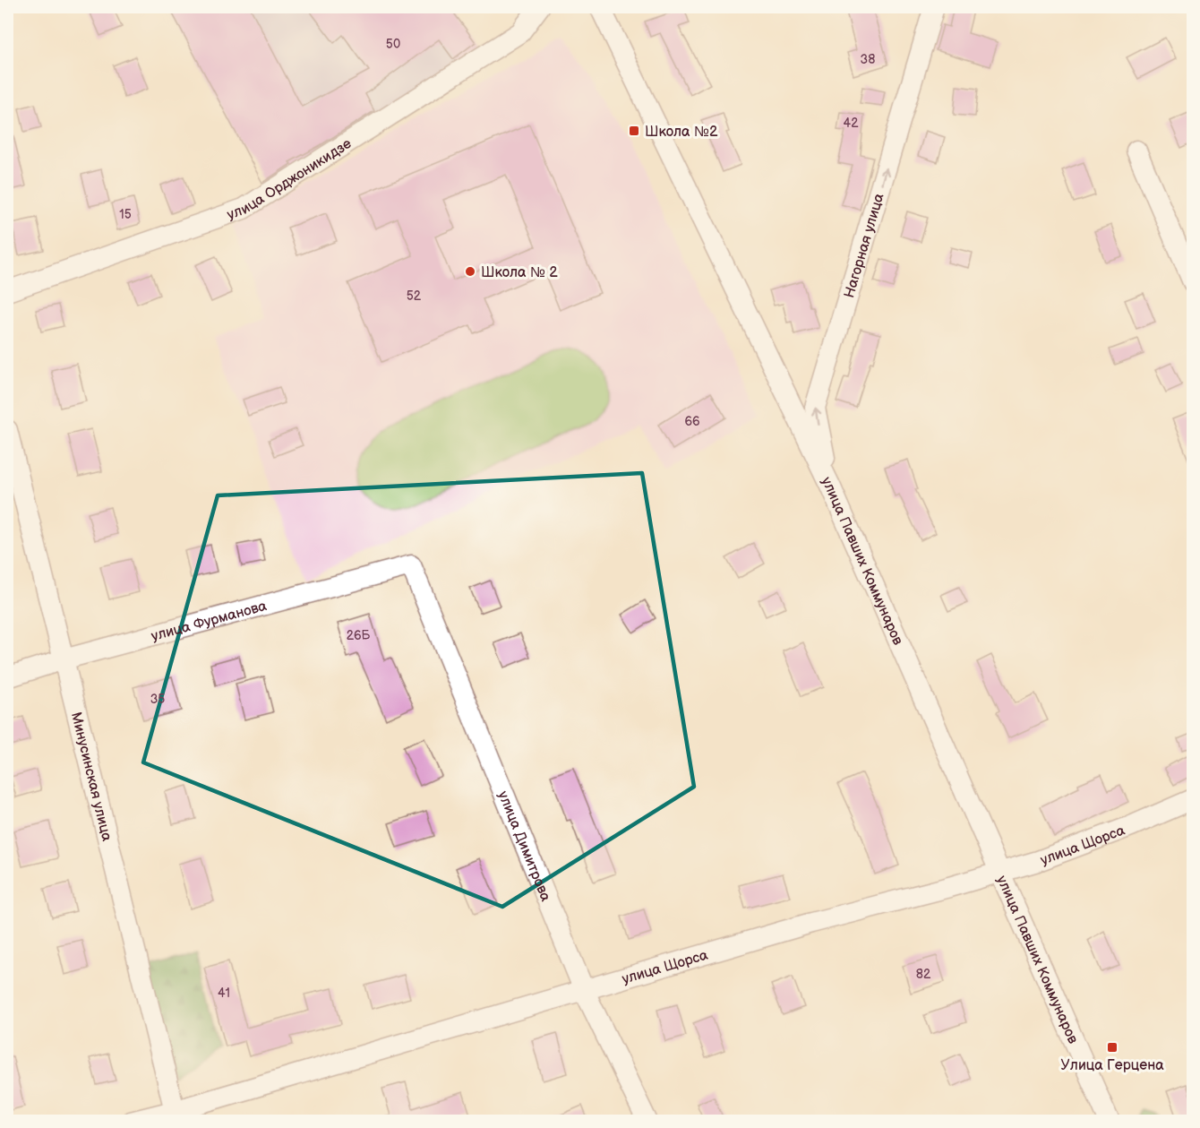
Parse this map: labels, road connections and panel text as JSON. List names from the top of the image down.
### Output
{
  "streets": {
    "street": [
      "улица Орджоникидзе",
      "Нагорная улица",
      "улица Павших Коммунаров",
      "улица Фурманова",
      "Минусинская улица",
      "улица Димитрова",
      "улица Щорса"
    ]
  },
  "crossings": [
    ["Нагорная улица", "улица Павших Коммунаров"],
    ["улица Павших Коммунаров", "улица Щорса"],
    ["улица Фурманова", "Минусинская улица"],
    ["улица Фурманова", "улица Димитрова"],
    ["Минусинская улица", "улица Щорса"],
    ["улица Димитрова", "улица Щорса"]
  ],
  "one_way": ["Нагорная улица"],
  "places": {
    "transit": ["Школа №2", "Улица Герцена"],
    "other": ["Школа № 2"]
  },
  "house_numbers": [
    "50",
    "38",
    "42",
    "15",
    "52",
    "66",
    "26Б",
    "35",
    "82",
    "41"
  ]
}
